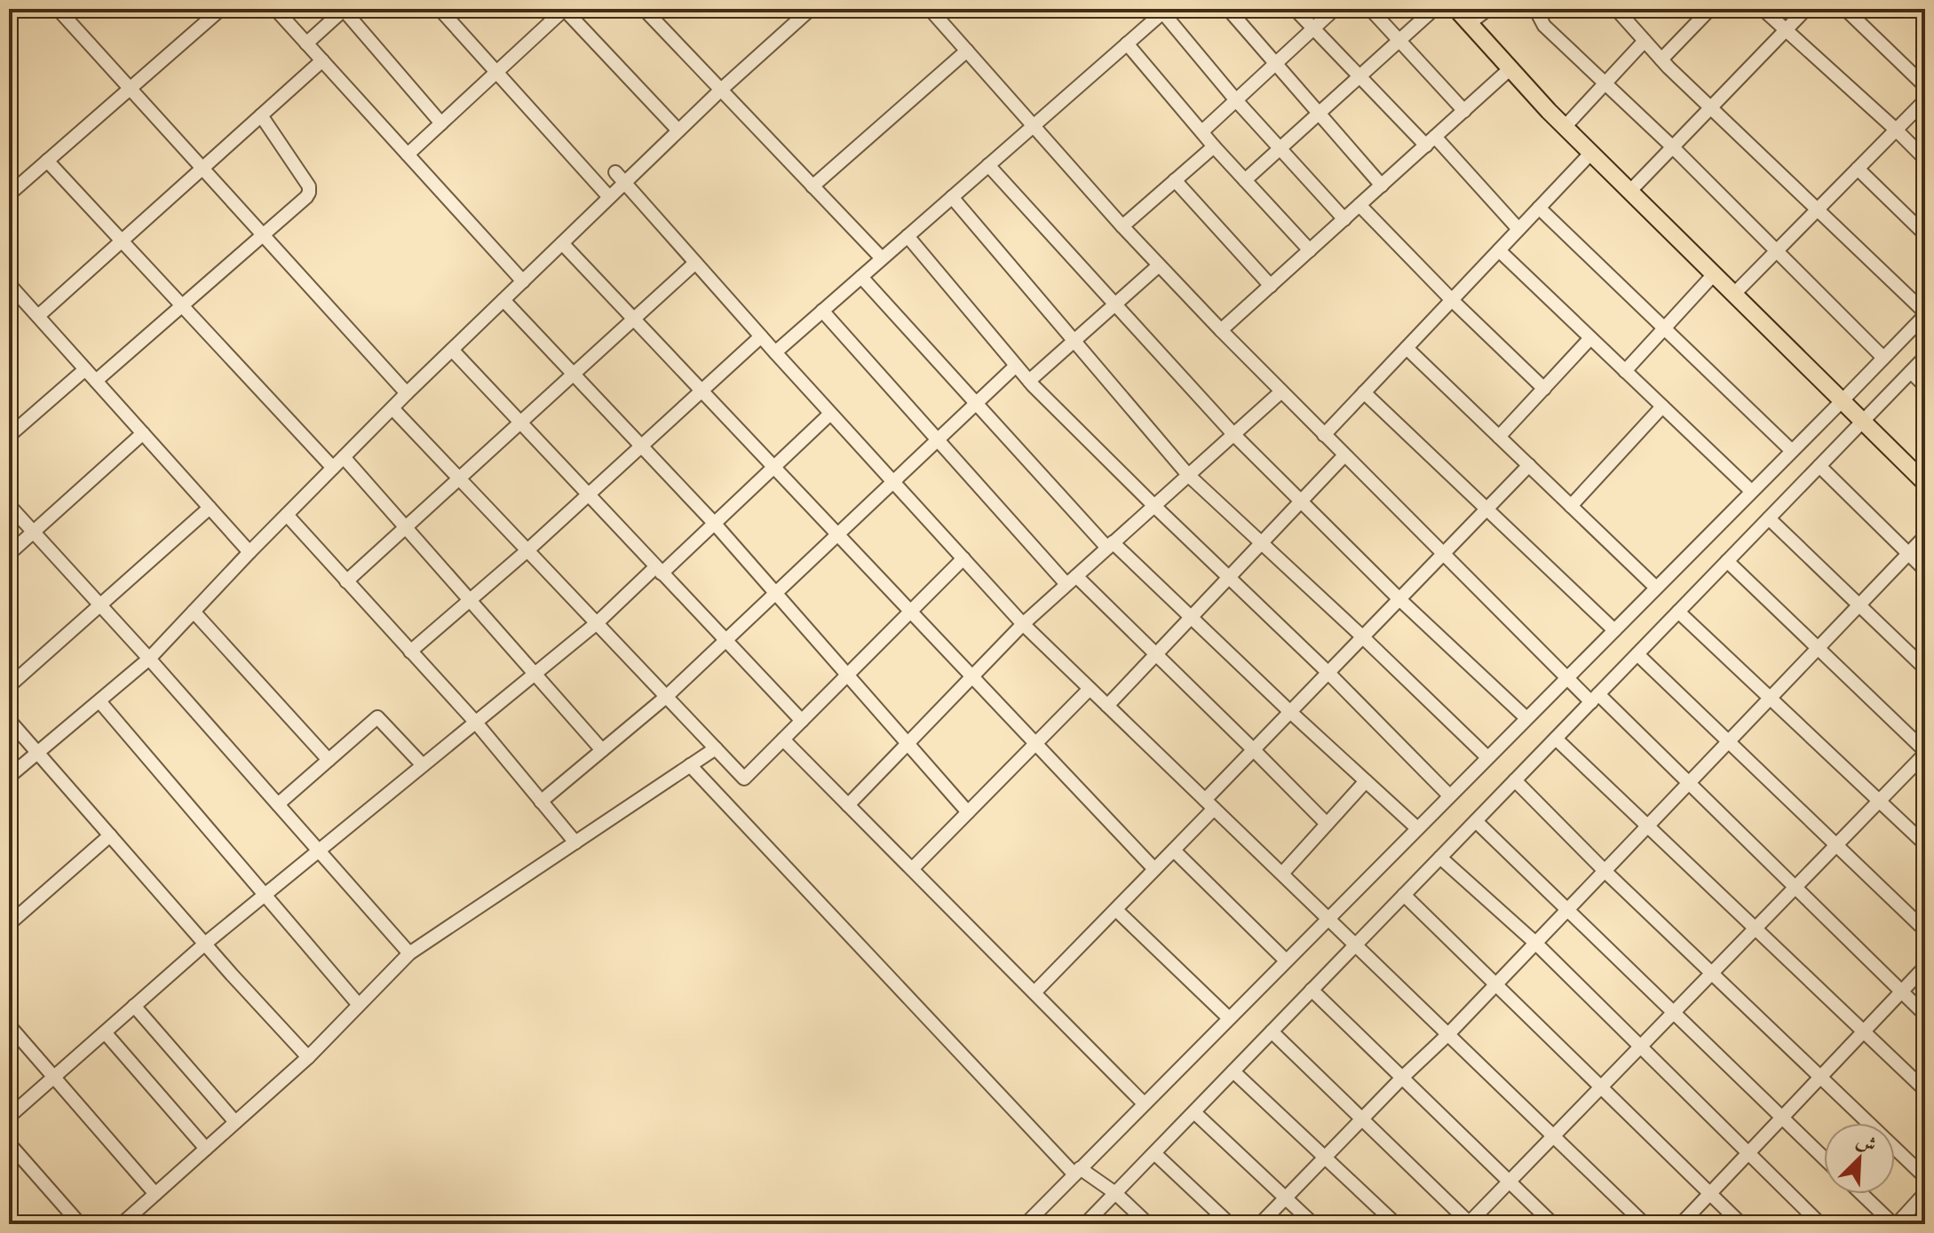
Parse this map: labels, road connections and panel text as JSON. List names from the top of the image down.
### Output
{
  "north": "top right"
}
